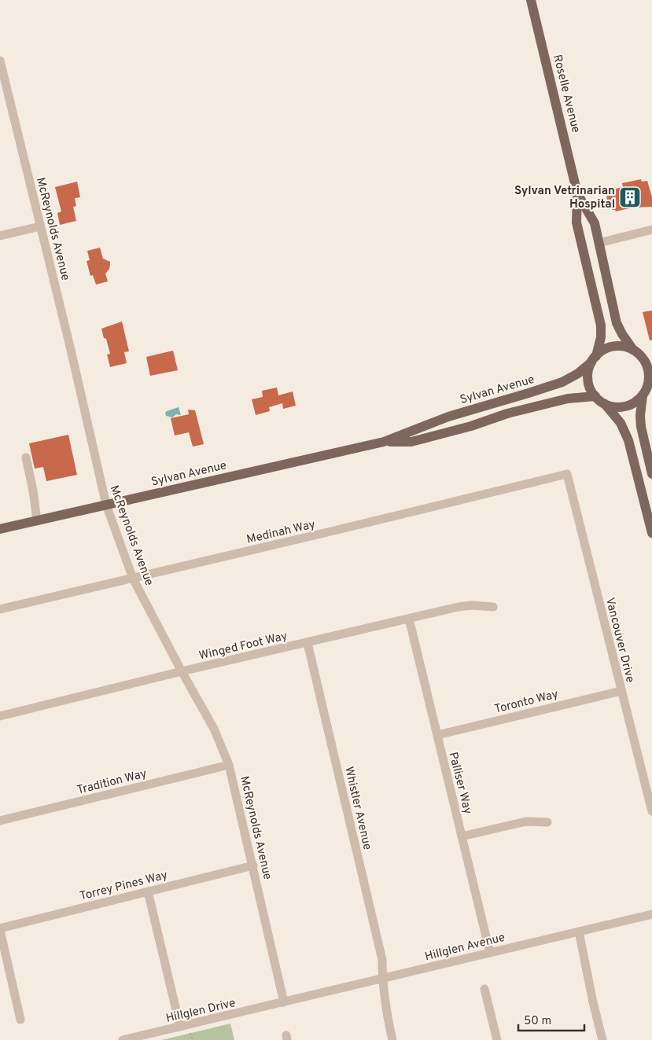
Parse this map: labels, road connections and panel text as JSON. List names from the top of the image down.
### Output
{
  "streets": {
    "main road": ["Roselle Avenue", "Sylvan Avenue"],
    "street": [
      "McReynolds Avenue",
      "Medinah Way",
      "Vancouver Drive",
      "Winged Foot Way",
      "Toronto Way",
      "Tradition Way",
      "Palliser Way",
      "Whistler Avenue",
      "Torrey Pines Way",
      "Hillglen Avenue",
      "Hillglen Drive"
    ]
  },
  "crossings": [
    ["Roselle Avenue", "Sylvan Avenue"],
    ["McReynolds Avenue", "Sylvan Avenue"],
    ["McReynolds Avenue", "Medinah Way"],
    ["McReynolds Avenue", "Winged Foot Way"],
    ["McReynolds Avenue", "Tradition Way"],
    ["McReynolds Avenue", "Torrey Pines Way"],
    ["McReynolds Avenue", "Hillglen Avenue"],
    ["McReynolds Avenue", "Hillglen Drive"],
    ["Medinah Way", "Vancouver Drive"],
    ["Vancouver Drive", "Toronto Way"],
    ["Winged Foot Way", "Palliser Way"],
    ["Winged Foot Way", "Whistler Avenue"],
    ["Toronto Way", "Palliser Way"],
    ["Palliser Way", "Hillglen Avenue"],
    ["Whistler Avenue", "Hillglen Avenue"],
    ["Hillglen Avenue", "Hillglen Drive"]
  ],
  "places": {
    "building": ["Sylvan Vetrinarian Hospital"]
  },
  "scale_bar": "50 m"
}
